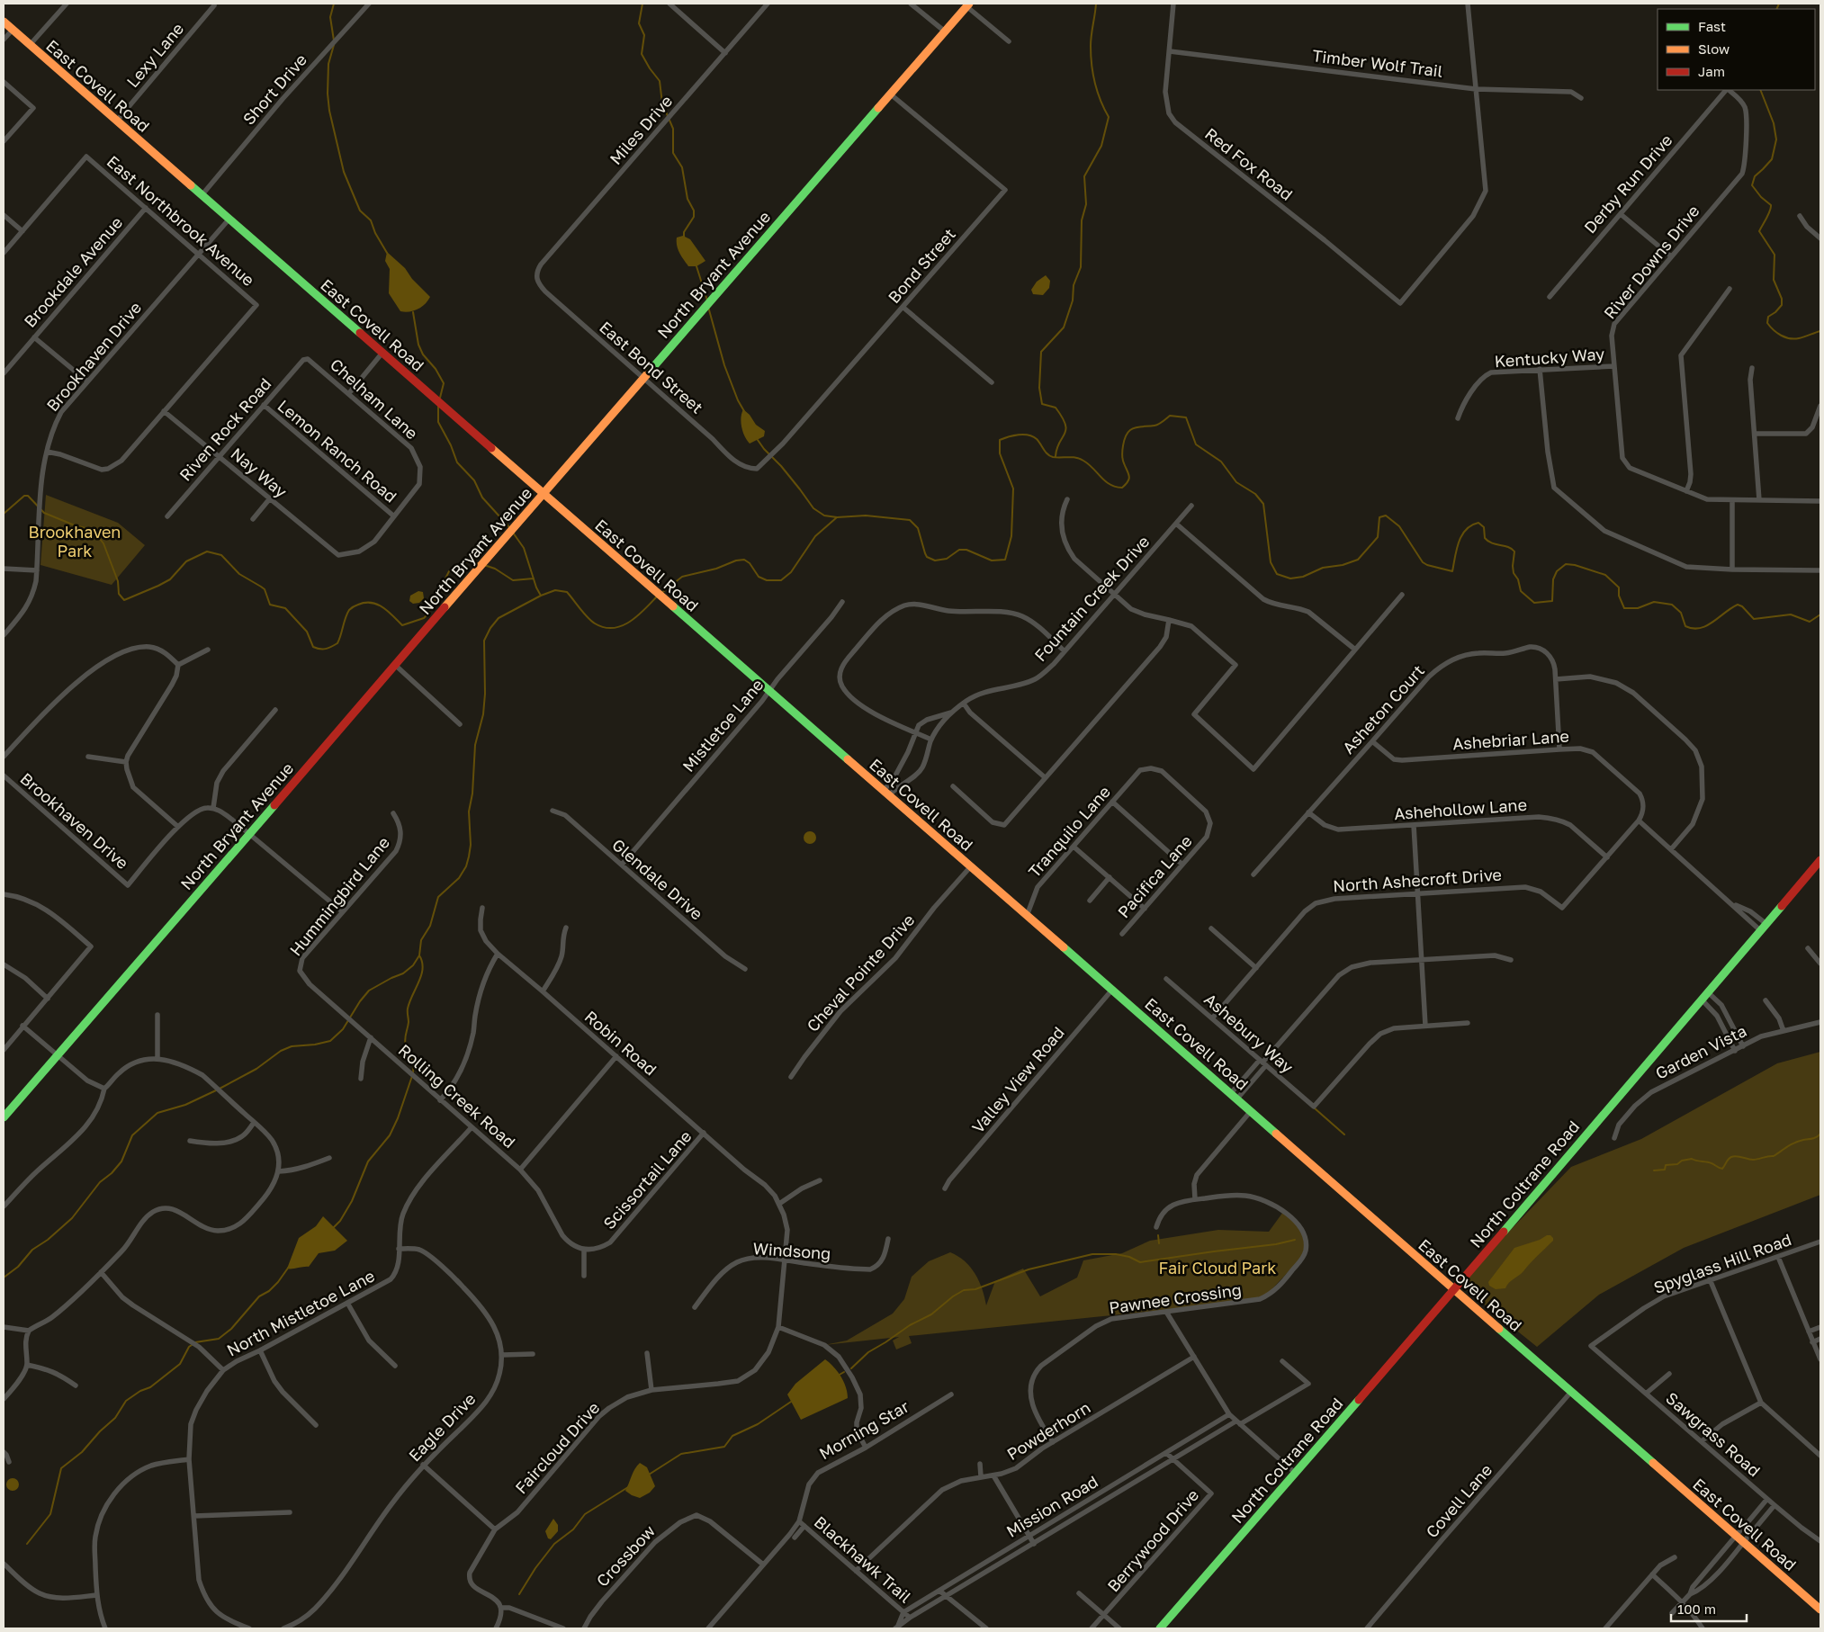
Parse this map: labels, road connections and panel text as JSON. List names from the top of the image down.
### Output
{
  "streets": {
    "street": [
      "Lexy Lane",
      "Timber Wolf Trail",
      "East Covell Road",
      "Short Drive",
      "Miles Drive",
      "Red Fox Road",
      "Derby Run Drive",
      "East Northbrook Avenue",
      "River Downs Drive",
      "Bond Street",
      "Brookdale Avenue",
      "North Bryant Avenue",
      "Brookhaven Drive",
      "Kentucky Way",
      "East Bond Street",
      "Chelham Lane",
      "Riven Rock Road",
      "Lemon Ranch Road",
      "Nay Way",
      "Fountain Creek Drive",
      "Asheton Court",
      "Mistletoe Lane",
      "Ashebriar Lane",
      "Ashehollow Lane",
      "Tranquilo Lane",
      "Pacifica Lane",
      "Glendale Drive",
      "North Ashecroft Drive",
      "Hummingbird Lane",
      "Cheval Pointe Drive",
      "Ashebury Way",
      "Robin Road",
      "Garden Vista",
      "Valley View Road",
      "Rolling Creek Road",
      "Scissortail Lane",
      "North Coltrane Road",
      "Windsong",
      "Spyglass Hill Road",
      "Pawnee Crossing",
      "North Mistletoe Lane",
      "Eagle Drive",
      "Morning Star",
      "Powderhorn",
      "Sawgrass Road",
      "Faircloud Drive",
      "Covell Lane",
      "Mission Road",
      "Berrywood Drive",
      "Crossbow",
      "Blackhawk Trail"
    ]
  },
  "crossings": [
    ["Lexy Lane", "East Covell Road"],
    ["Timber Wolf Trail", "Red Fox Road"],
    ["East Covell Road", "Short Drive"],
    ["East Covell Road", "North Bryant Avenue"],
    ["East Covell Road", "Brookhaven Drive"],
    ["East Covell Road", "Fountain Creek Drive"],
    ["East Covell Road", "Mistletoe Lane"],
    ["East Covell Road", "Tranquilo Lane"],
    ["East Covell Road", "Cheval Pointe Drive"],
    ["East Covell Road", "Valley View Road"],
    ["East Covell Road", "North Coltrane Road"],
    ["East Covell Road", "Covell Lane"],
    ["Miles Drive", "East Bond Street"],
    ["East Northbrook Avenue", "Brookdale Avenue"],
    ["East Northbrook Avenue", "Brookhaven Drive"],
    ["East Northbrook Avenue", "Nay Way"],
    ["River Downs Drive", "Kentucky Way"],
    ["Bond Street", "North Bryant Avenue"],
    ["Bond Street", "East Bond Street"],
    ["North Bryant Avenue", "East Bond Street"],
    ["Chelham Lane", "Riven Rock Road"],
    ["Chelham Lane", "Lemon Ranch Road"],
    ["Chelham Lane", "Nay Way"],
    ["Riven Rock Road", "Lemon Ranch Road"],
    ["Riven Rock Road", "Nay Way"],
    ["Lemon Ranch Road", "Nay Way"],
    ["Asheton Court", "Ashebriar Lane"],
    ["Asheton Court", "Ashehollow Lane"],
    ["Mistletoe Lane", "Glendale Drive"],
    ["Ashehollow Lane", "North Ashecroft Drive"],
    ["Tranquilo Lane", "Pacifica Lane"],
    ["North Ashecroft Drive", "Ashebury Way"],
    ["Hummingbird Lane", "Rolling Creek Road"],
    ["Robin Road", "Scissortail Lane"],
    ["Robin Road", "Faircloud Drive"],
    ["Rolling Creek Road", "Scissortail Lane"],
    ["Rolling Creek Road", "North Mistletoe Lane"],
    ["Windsong", "Faircloud Drive"],
    ["Spyglass Hill Road", "Sawgrass Road"],
    ["Pawnee Crossing", "Powderhorn"],
    ["North Mistletoe Lane", "Eagle Drive"],
    ["Morning Star", "Crossbow"],
    ["Morning Star", "Blackhawk Trail"],
    ["Powderhorn", "Blackhawk Trail"],
    ["Mission Road", "Berrywood Drive"],
    ["Mission Road", "Blackhawk Trail"]
  ],
  "parks": ["Brookhaven Park", "Fair Cloud Park"],
  "legend": ["Fast", "Slow", "Jam"],
  "scale_bar": "100 m"
}
